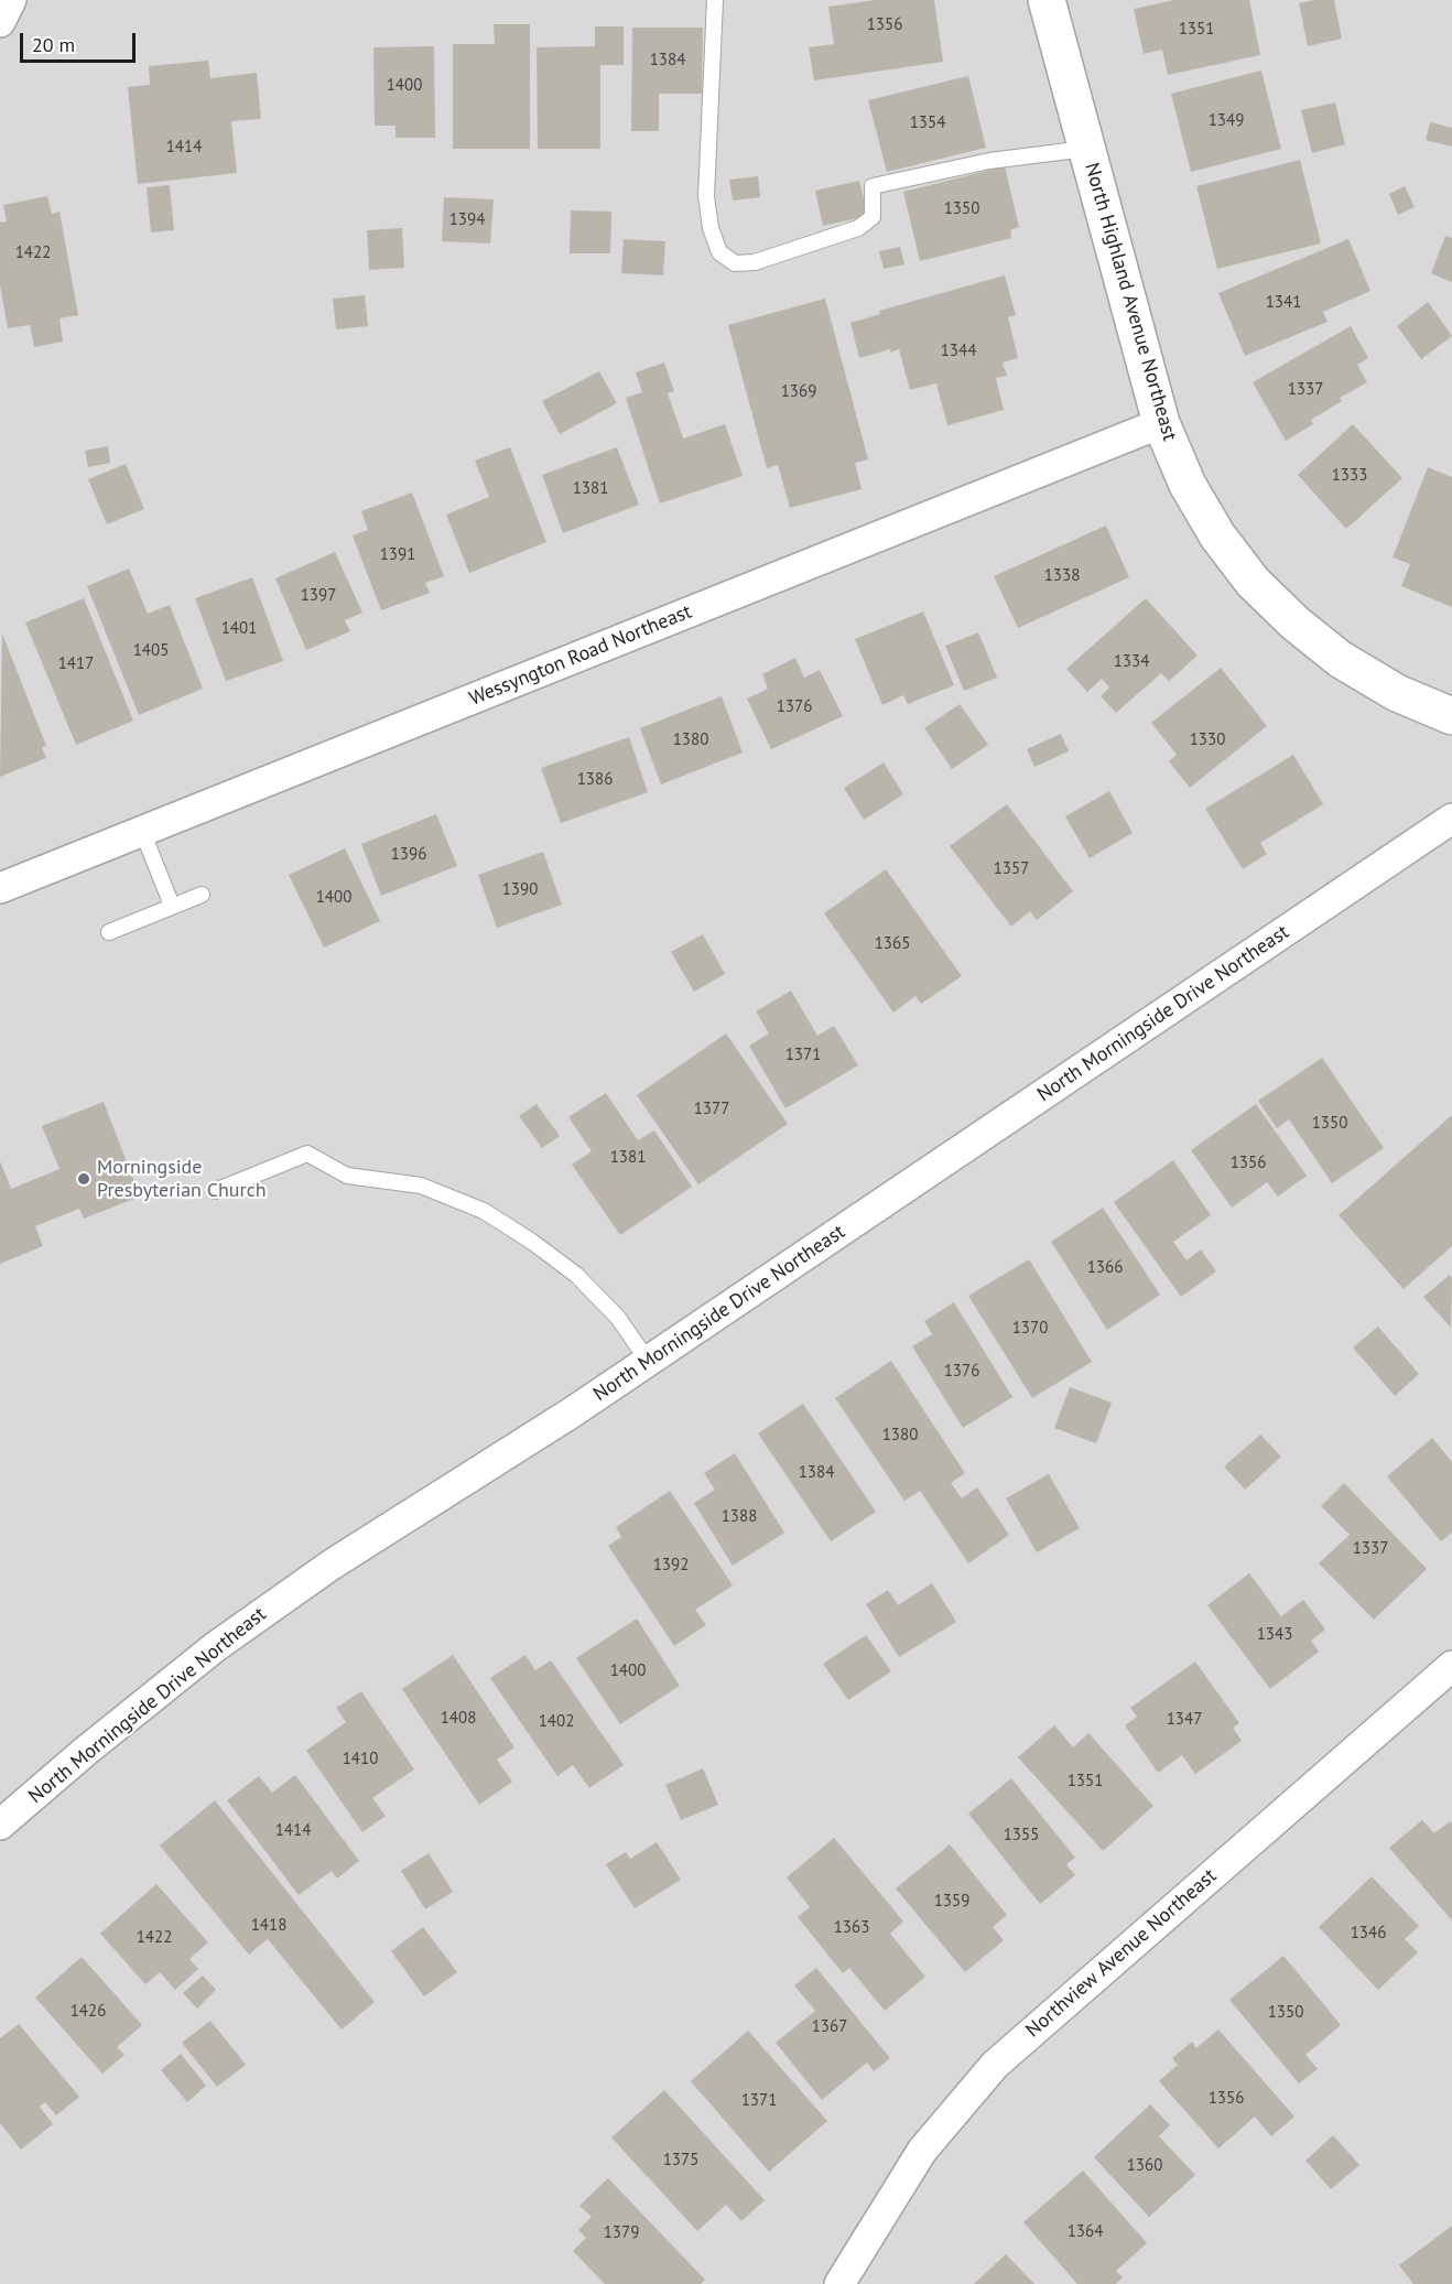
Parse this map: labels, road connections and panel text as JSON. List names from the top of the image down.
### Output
{
  "streets": {
    "street": [
      "North Highland Avenue Northeast",
      "Wessyngton Road Northeast",
      "North Morningside Drive Northeast",
      "Northview Avenue Northeast"
    ]
  },
  "crossings": [
    ["North Highland Avenue Northeast", "Wessyngton Road Northeast"]
  ],
  "places": ["Morningside Presbyterian Church"],
  "house_numbers": [
    "1356",
    "1351",
    "1384",
    "1400",
    "1349",
    "1354",
    "1414",
    "1350",
    "1394",
    "1422",
    "1341",
    "1344",
    "1337",
    "1369",
    "1333",
    "1381",
    "1391",
    "1338",
    "1397",
    "1401",
    "1405",
    "1334",
    "1417",
    "1376",
    "1380",
    "1330",
    "1386",
    "1396",
    "1357",
    "1390",
    "1400",
    "1365",
    "1371",
    "1377",
    "1350",
    "1381",
    "1356",
    "1366",
    "1370",
    "1376",
    "1380",
    "1384",
    "1388",
    "1337",
    "1392",
    "1343",
    "1400",
    "1408",
    "1347",
    "1402",
    "1410",
    "1351",
    "1414",
    "1355",
    "1359",
    "1418",
    "1363",
    "1346",
    "1422",
    "1426",
    "1350",
    "1367",
    "1356",
    "1371",
    "1375",
    "1360",
    "1364",
    "1379"
  ],
  "scale_bar": "20 m"
}
